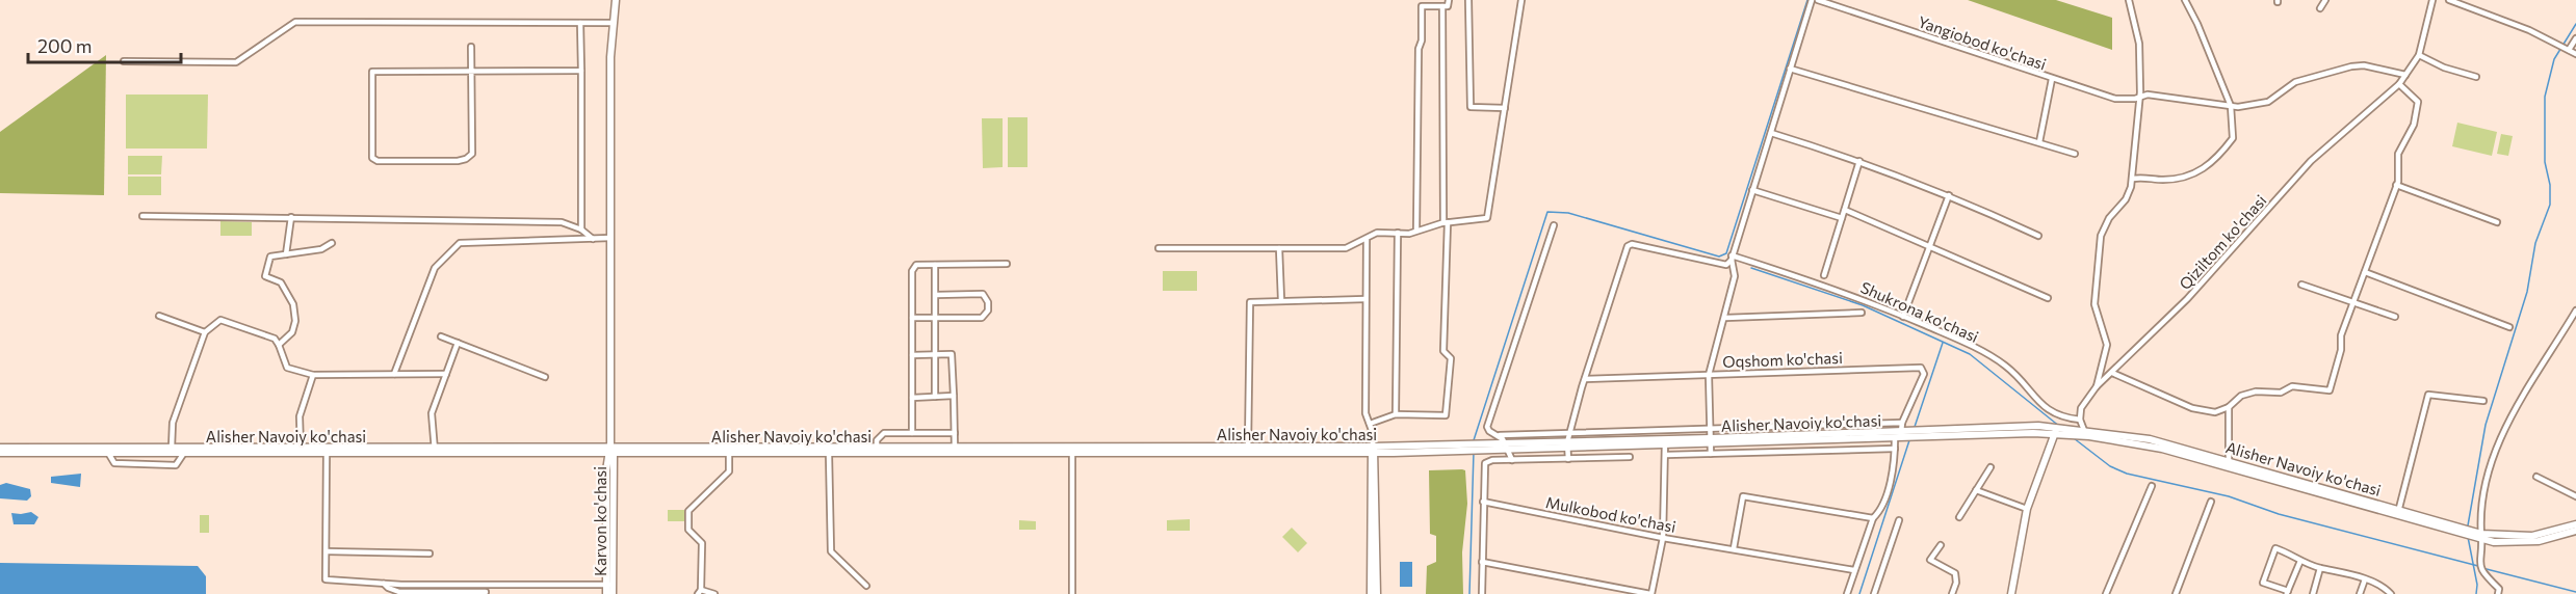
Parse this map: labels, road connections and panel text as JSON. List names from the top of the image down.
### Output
{
  "streets": {
    "main road": ["Alisher Navoiy ko'chasi", "Karvon ko'chasi"],
    "street": [
      "Yangiobod ko'chasi",
      "Qiziltom ko'chasi",
      "Shukrona ko'chasi",
      "Oqshom ko'chasi",
      "Mulkobod ko'chasi"
    ]
  },
  "crossings": [
    ["Qiziltom ko'chasi", "Shukrona ko'chasi"],
    ["Shukrona ko'chasi", "Oqshom ko'chasi"],
    ["Alisher Navoiy ko'chasi", "Karvon ko'chasi"]
  ],
  "scale_bar": "200 m"
}
